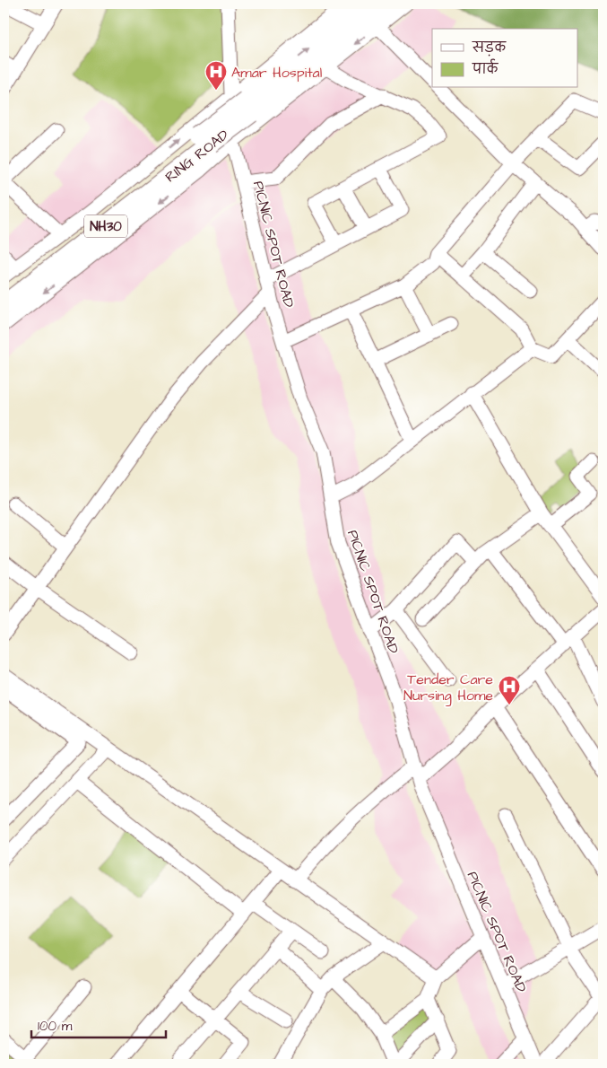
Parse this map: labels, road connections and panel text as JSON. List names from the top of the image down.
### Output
{
  "streets": {
    "highway": ["RING ROAD", "NH30"],
    "street": ["PICNIC SPOT ROAD"]
  },
  "places": {
    "hospital": ["Amar Hospital", "Tender Care Nursing Home"]
  },
  "legend": ["सड़क", "पार्क"],
  "scale_bar": "100 m"
}
